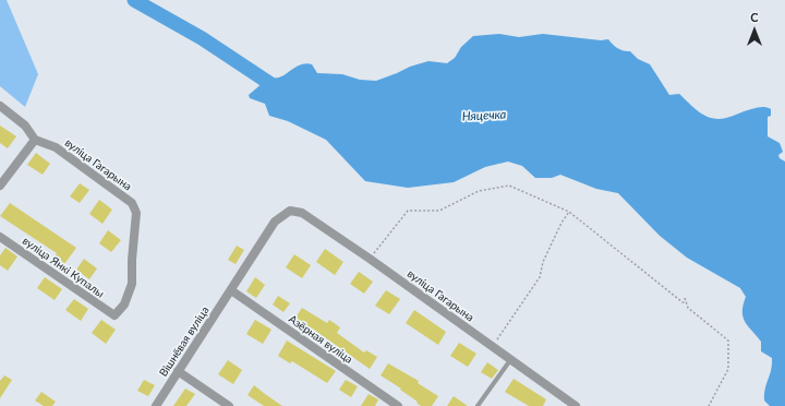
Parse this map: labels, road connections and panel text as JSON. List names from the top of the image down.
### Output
{
  "streets": {
    "street": [
      "вуліца Гагарына",
      "вуліца Янкі Купалы",
      "Азёрная вуліца",
      "Вішнёвая вуліца"
    ]
  },
  "crossings": [
    ["вуліца Гагарына", "вуліца Янкі Купалы"],
    ["вуліца Гагарына", "Вішнёвая вуліца"],
    ["Азёрная вуліца", "Вішнёвая вуліца"]
  ],
  "water": ["Няцечка"],
  "north": "top"
}
